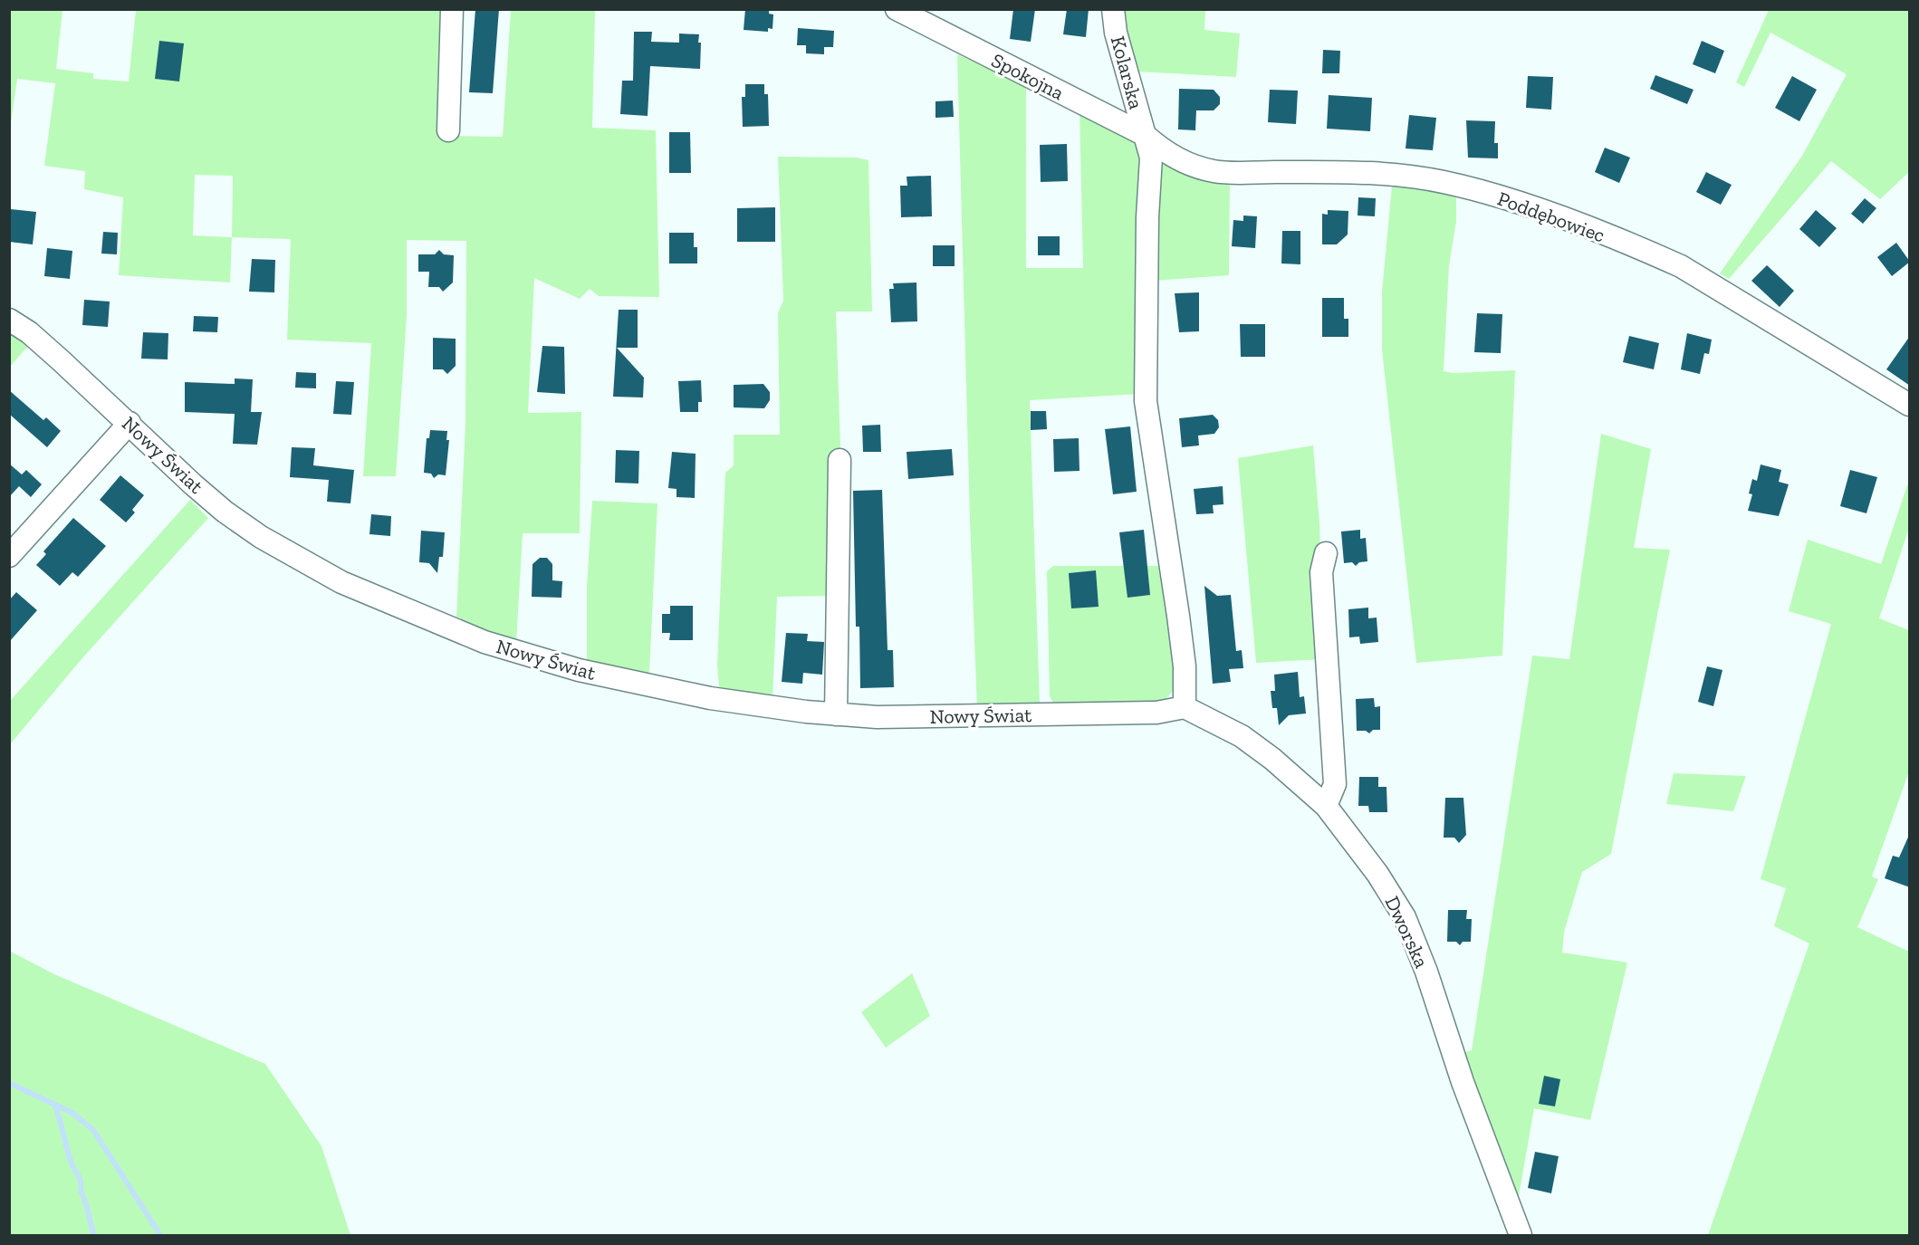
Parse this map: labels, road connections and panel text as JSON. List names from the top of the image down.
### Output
{
  "streets": {
    "street": [
      "Kolarska",
      "Spokojna",
      "Poddębowiec",
      "Nowy Świat",
      "Dworska"
    ]
  },
  "crossings": [
    ["Kolarska", "Spokojna"],
    ["Kolarska", "Poddębowiec"],
    ["Kolarska", "Nowy Świat"],
    ["Kolarska", "Dworska"],
    ["Spokojna", "Poddębowiec"],
    ["Nowy Świat", "Dworska"]
  ]
}
